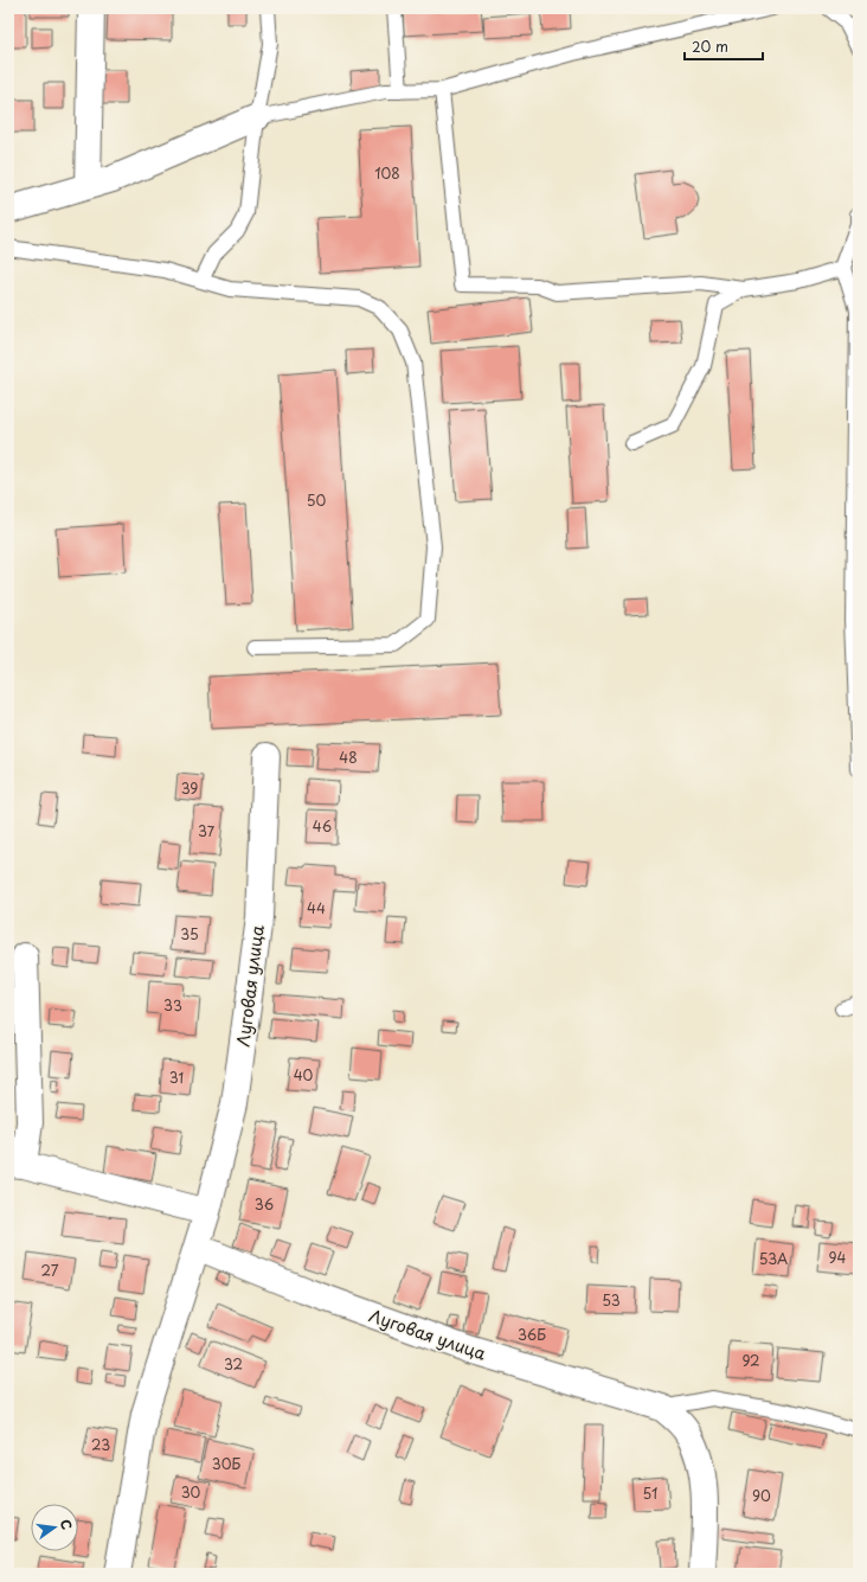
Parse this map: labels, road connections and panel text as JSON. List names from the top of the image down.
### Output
{
  "streets": {
    "street": ["Луговая улица"]
  },
  "house_numbers": [
    "108",
    "50",
    "48",
    "39",
    "46",
    "37",
    "44",
    "35",
    "33",
    "40",
    "31",
    "36",
    "94",
    "53А",
    "27",
    "53",
    "36Б",
    "92",
    "32",
    "23",
    "30Б",
    "30",
    "51",
    "90"
  ],
  "scale_bar": "20 m",
  "north": "right"
}
